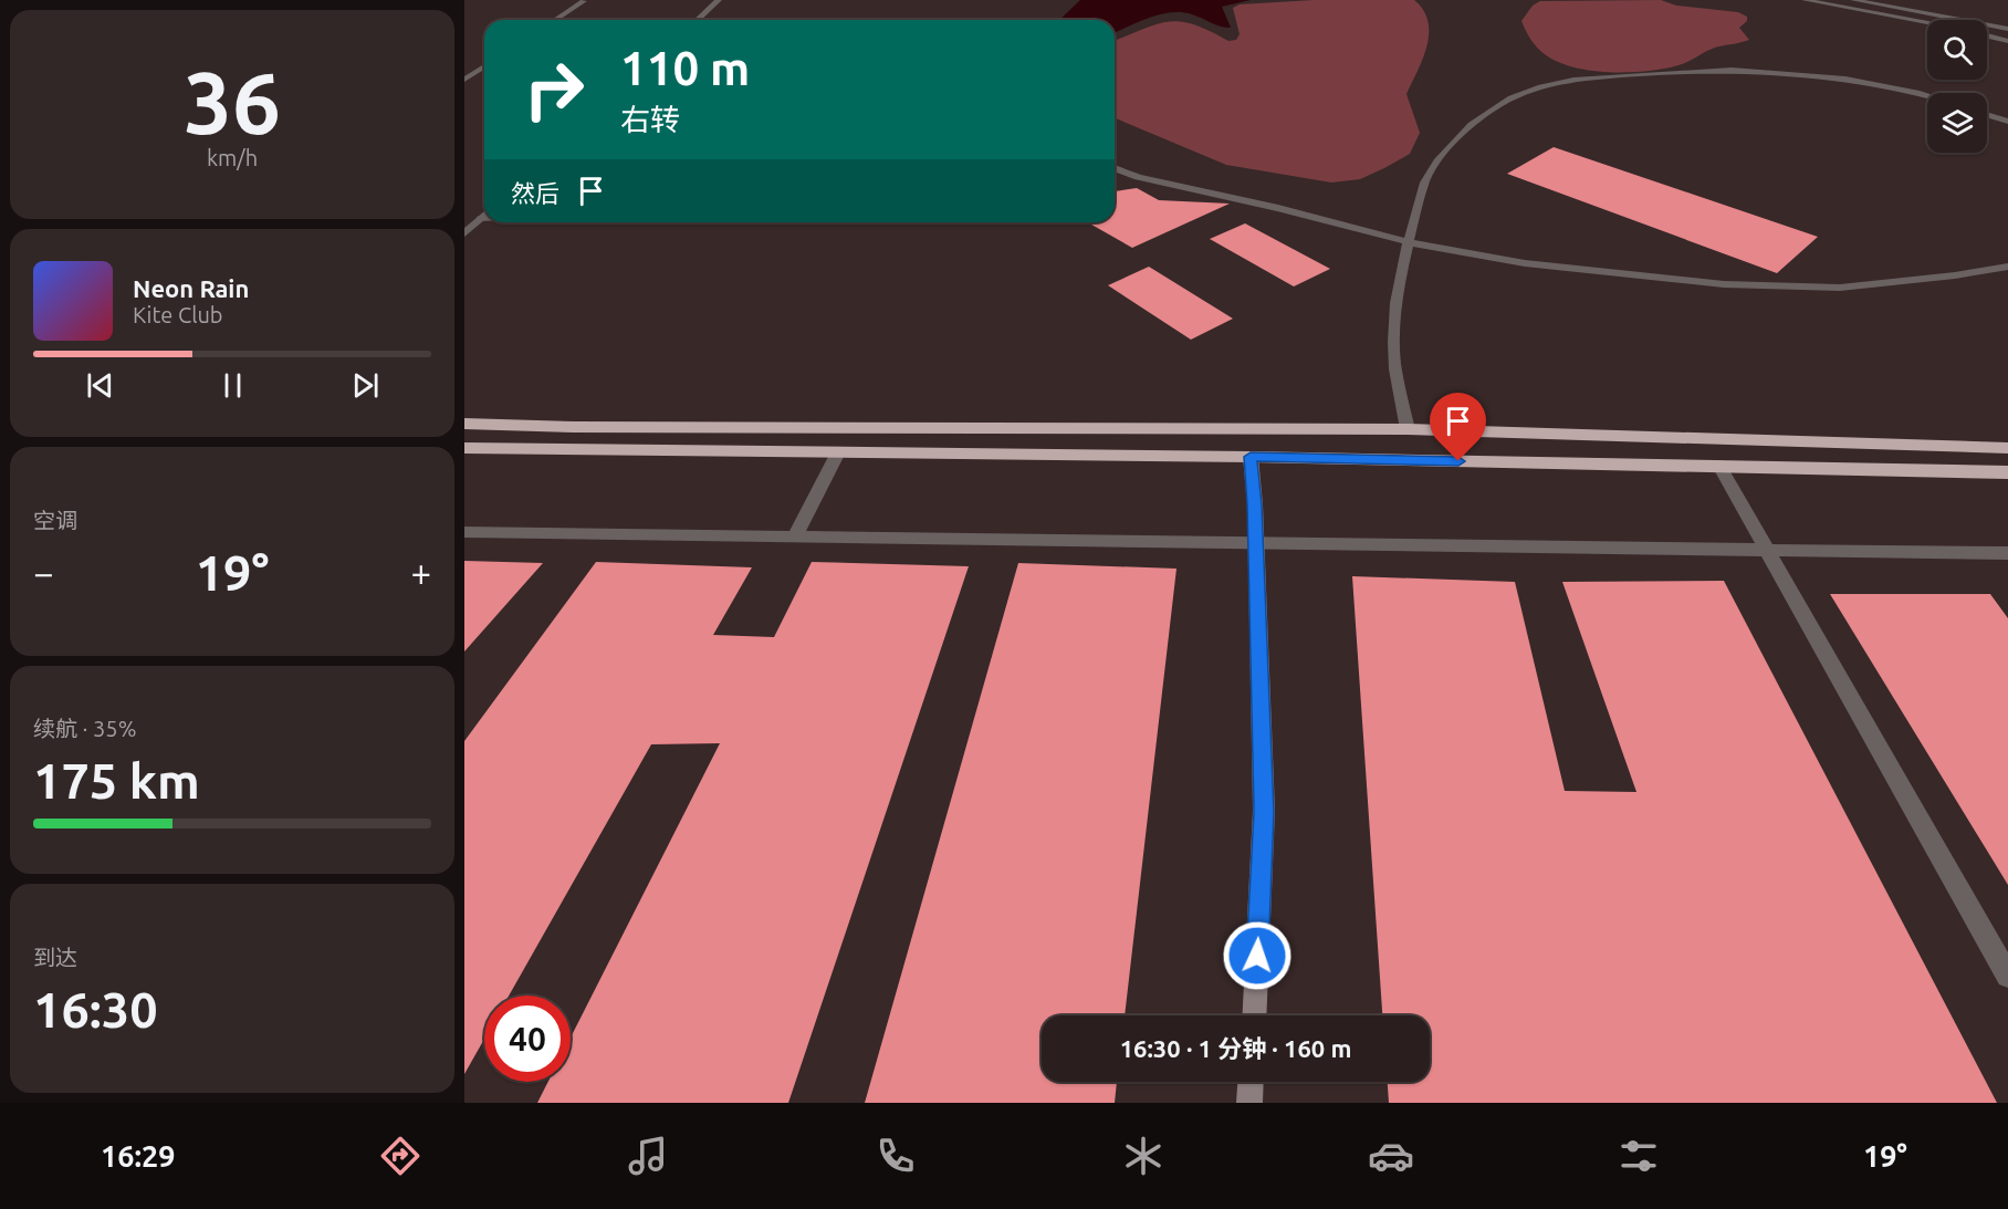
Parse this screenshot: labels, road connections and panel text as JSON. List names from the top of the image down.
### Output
{
  "page": {
    "tile": [
      ["36", "km/h"],
      "空调",
      ["续航 · 35%", "175 km"],
      ["到达", "16:30"]
    ],
    "turn": ["110 m", "右转"],
    "then": "然后",
    "song": ["Neon Rain", "Kite Club"],
    "heat": ["−", "19°", "+"],
    "limit": "40",
    "trip": "16:30 · 1 分钟 · 160 m",
    "tabs": ["16:29", "19°"]
  }
}
